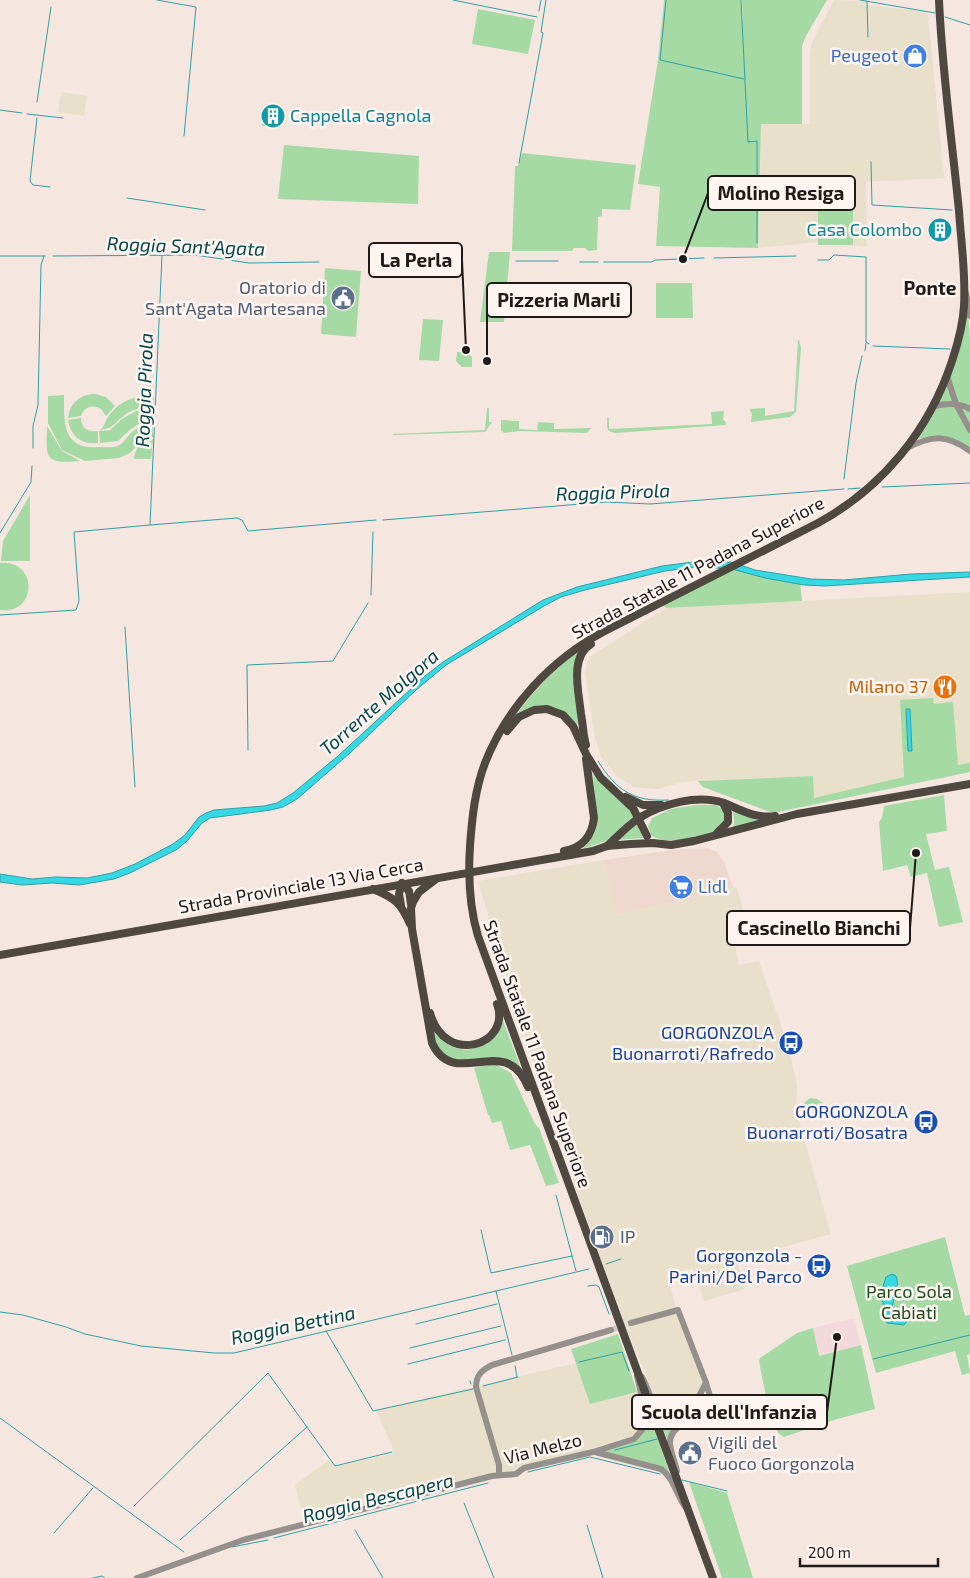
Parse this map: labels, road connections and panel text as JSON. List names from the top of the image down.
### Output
{
  "streets": {
    "main road": ["Strada Statale 11 Padana Superiore", "Strada Provinciale 13 Via Cerca"],
    "street": ["Via Melzo"]
  },
  "crossings": [
    ["Strada Statale 11 Padana Superiore", "Via Melzo"]
  ],
  "districts": ["Ponte"],
  "water": [
    "Roggia Sant'Agata",
    "Roggia Pirola",
    "Torrente Molgora",
    "Roggia Bettina",
    "Roggia Bescapera"
  ],
  "parks": ["Parco Sola Cabiati"],
  "places": {
    "shop": ["Peugeot"],
    "building": ["Cappella Cagnola", "Casa Colombo"],
    "other": [
      "Molino Resiga",
      "La Perla",
      "Pizzeria Marli",
      "Cascinello Bianchi",
      "Scuola dell'Infanzia"
    ],
    "public building": ["Oratorio di Sant'Agata Martesana", "Vigili del Fuoco Gorgonzola"],
    "restaurant": ["Milano 37"],
    "supermarket": ["Lidl"],
    "bus stop": ["GORGONZOLA Buonarroti/Rafredo", "GORGONZOLA Buonarroti/Bosatra", "Gorgonzola - Parini/Del Parco"],
    "fuel station": ["IP"]
  },
  "scale_bar": "200 m"
}
